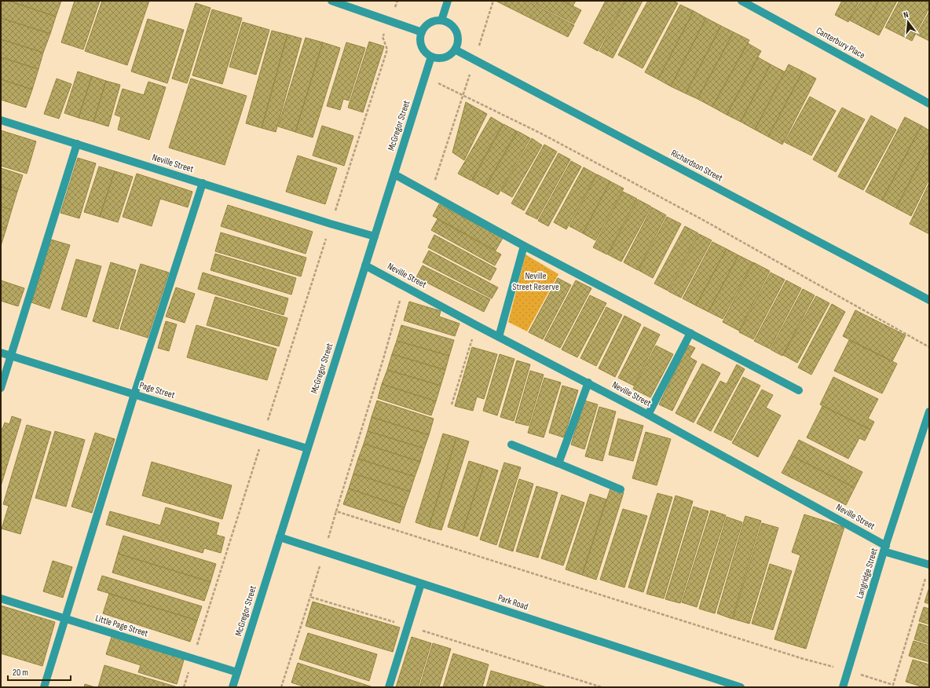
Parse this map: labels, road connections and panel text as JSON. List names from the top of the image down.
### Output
{
  "streets": {
    "street": [
      "Canterbury Place",
      "McGregor Street",
      "Neville Street",
      "Richardson Street",
      "Page Street",
      "Langridge Street",
      "Park Road",
      "Little Page Street"
    ]
  },
  "crossings": [
    ["McGregor Street", "Neville Street"],
    ["McGregor Street", "Richardson Street"],
    ["McGregor Street", "Page Street"],
    ["McGregor Street", "Park Road"],
    ["McGregor Street", "Little Page Street"],
    ["Neville Street", "Langridge Street"]
  ],
  "parks": ["Neville Street Reserve"],
  "scale_bar": "20 m",
  "north": "top"
}
